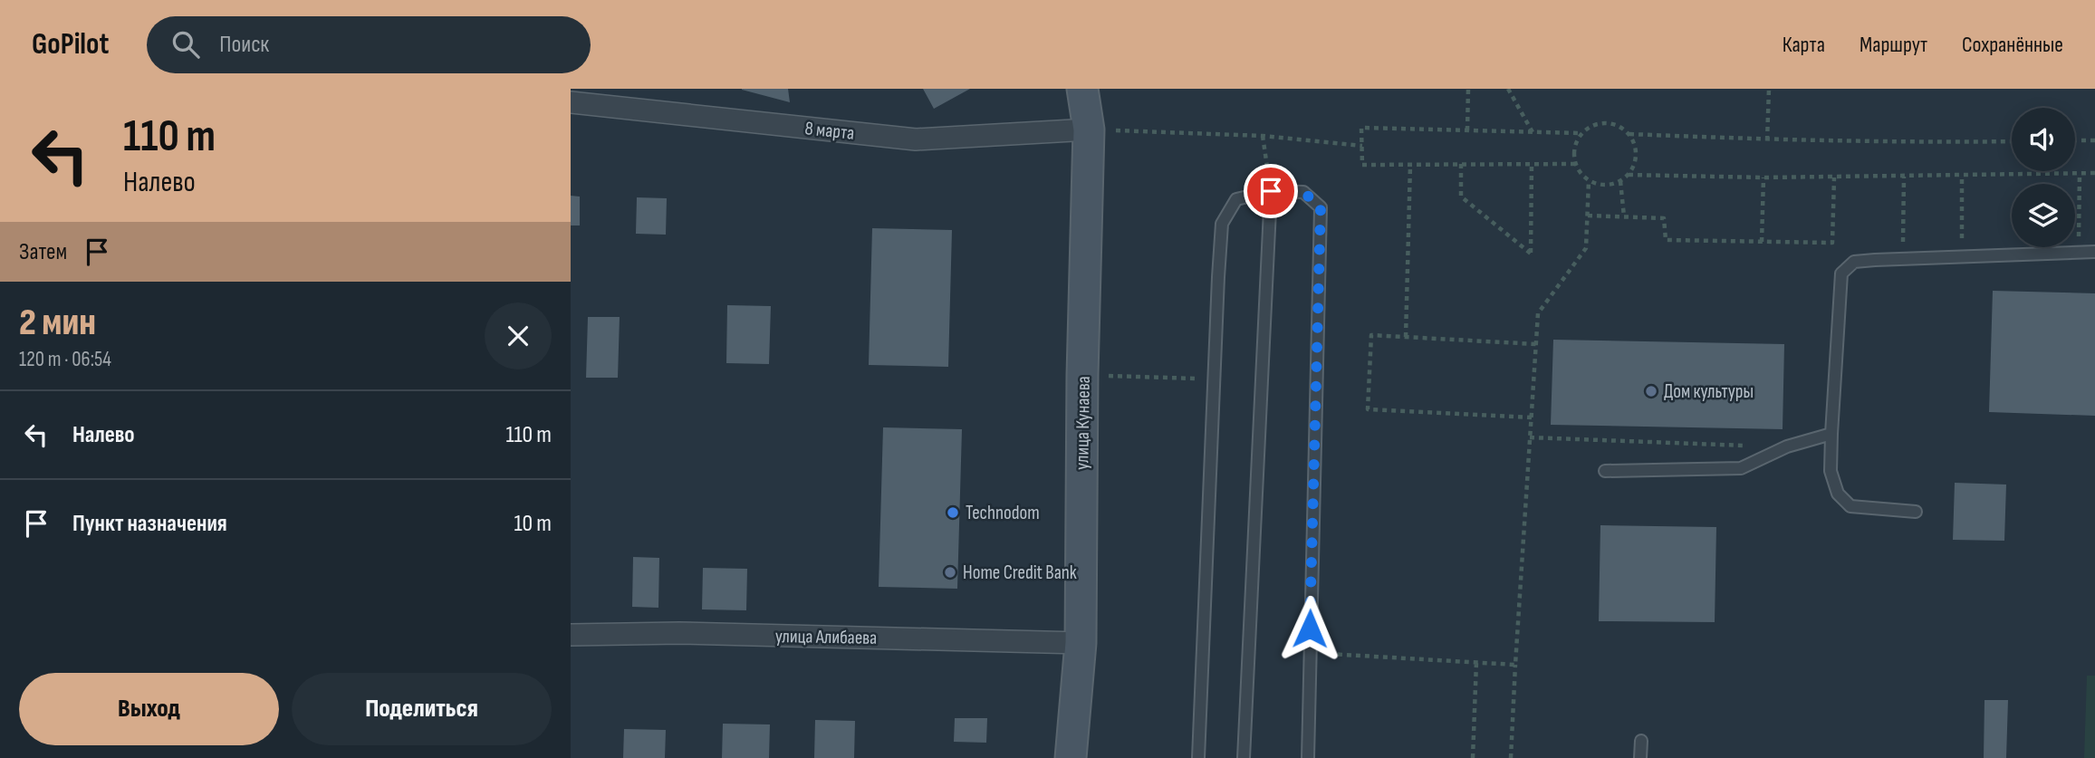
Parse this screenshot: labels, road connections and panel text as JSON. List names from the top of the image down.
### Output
{
  "streets": {
    "street": ["8 марта", "улица Кунаева", "улица Алибаева"]
  },
  "crossings": [
    ["8 марта", "улица Кунаева"],
    ["улица Кунаева", "улица Алибаева"]
  ],
  "places": ["Дом культуры", "Technodom", "Home Credit Bank"],
  "page": {
    "header": "GoPilot",
    "search": "Поиск",
    "nav": ["Карта", "Маршрут", "Сохранённые"],
    "turn": ["110 m", "Налево"],
    "then": "Затем",
    "heading": ["2 мин", "120 m · 06:54"],
    "list": [
      {
        "name": "Налево",
        "value": "110 m"
      },
      {
        "name": "Пункт назначения",
        "value": "10 m"
      }
    ],
    "buttons": ["Выход", "Поделиться"]
  }
}
